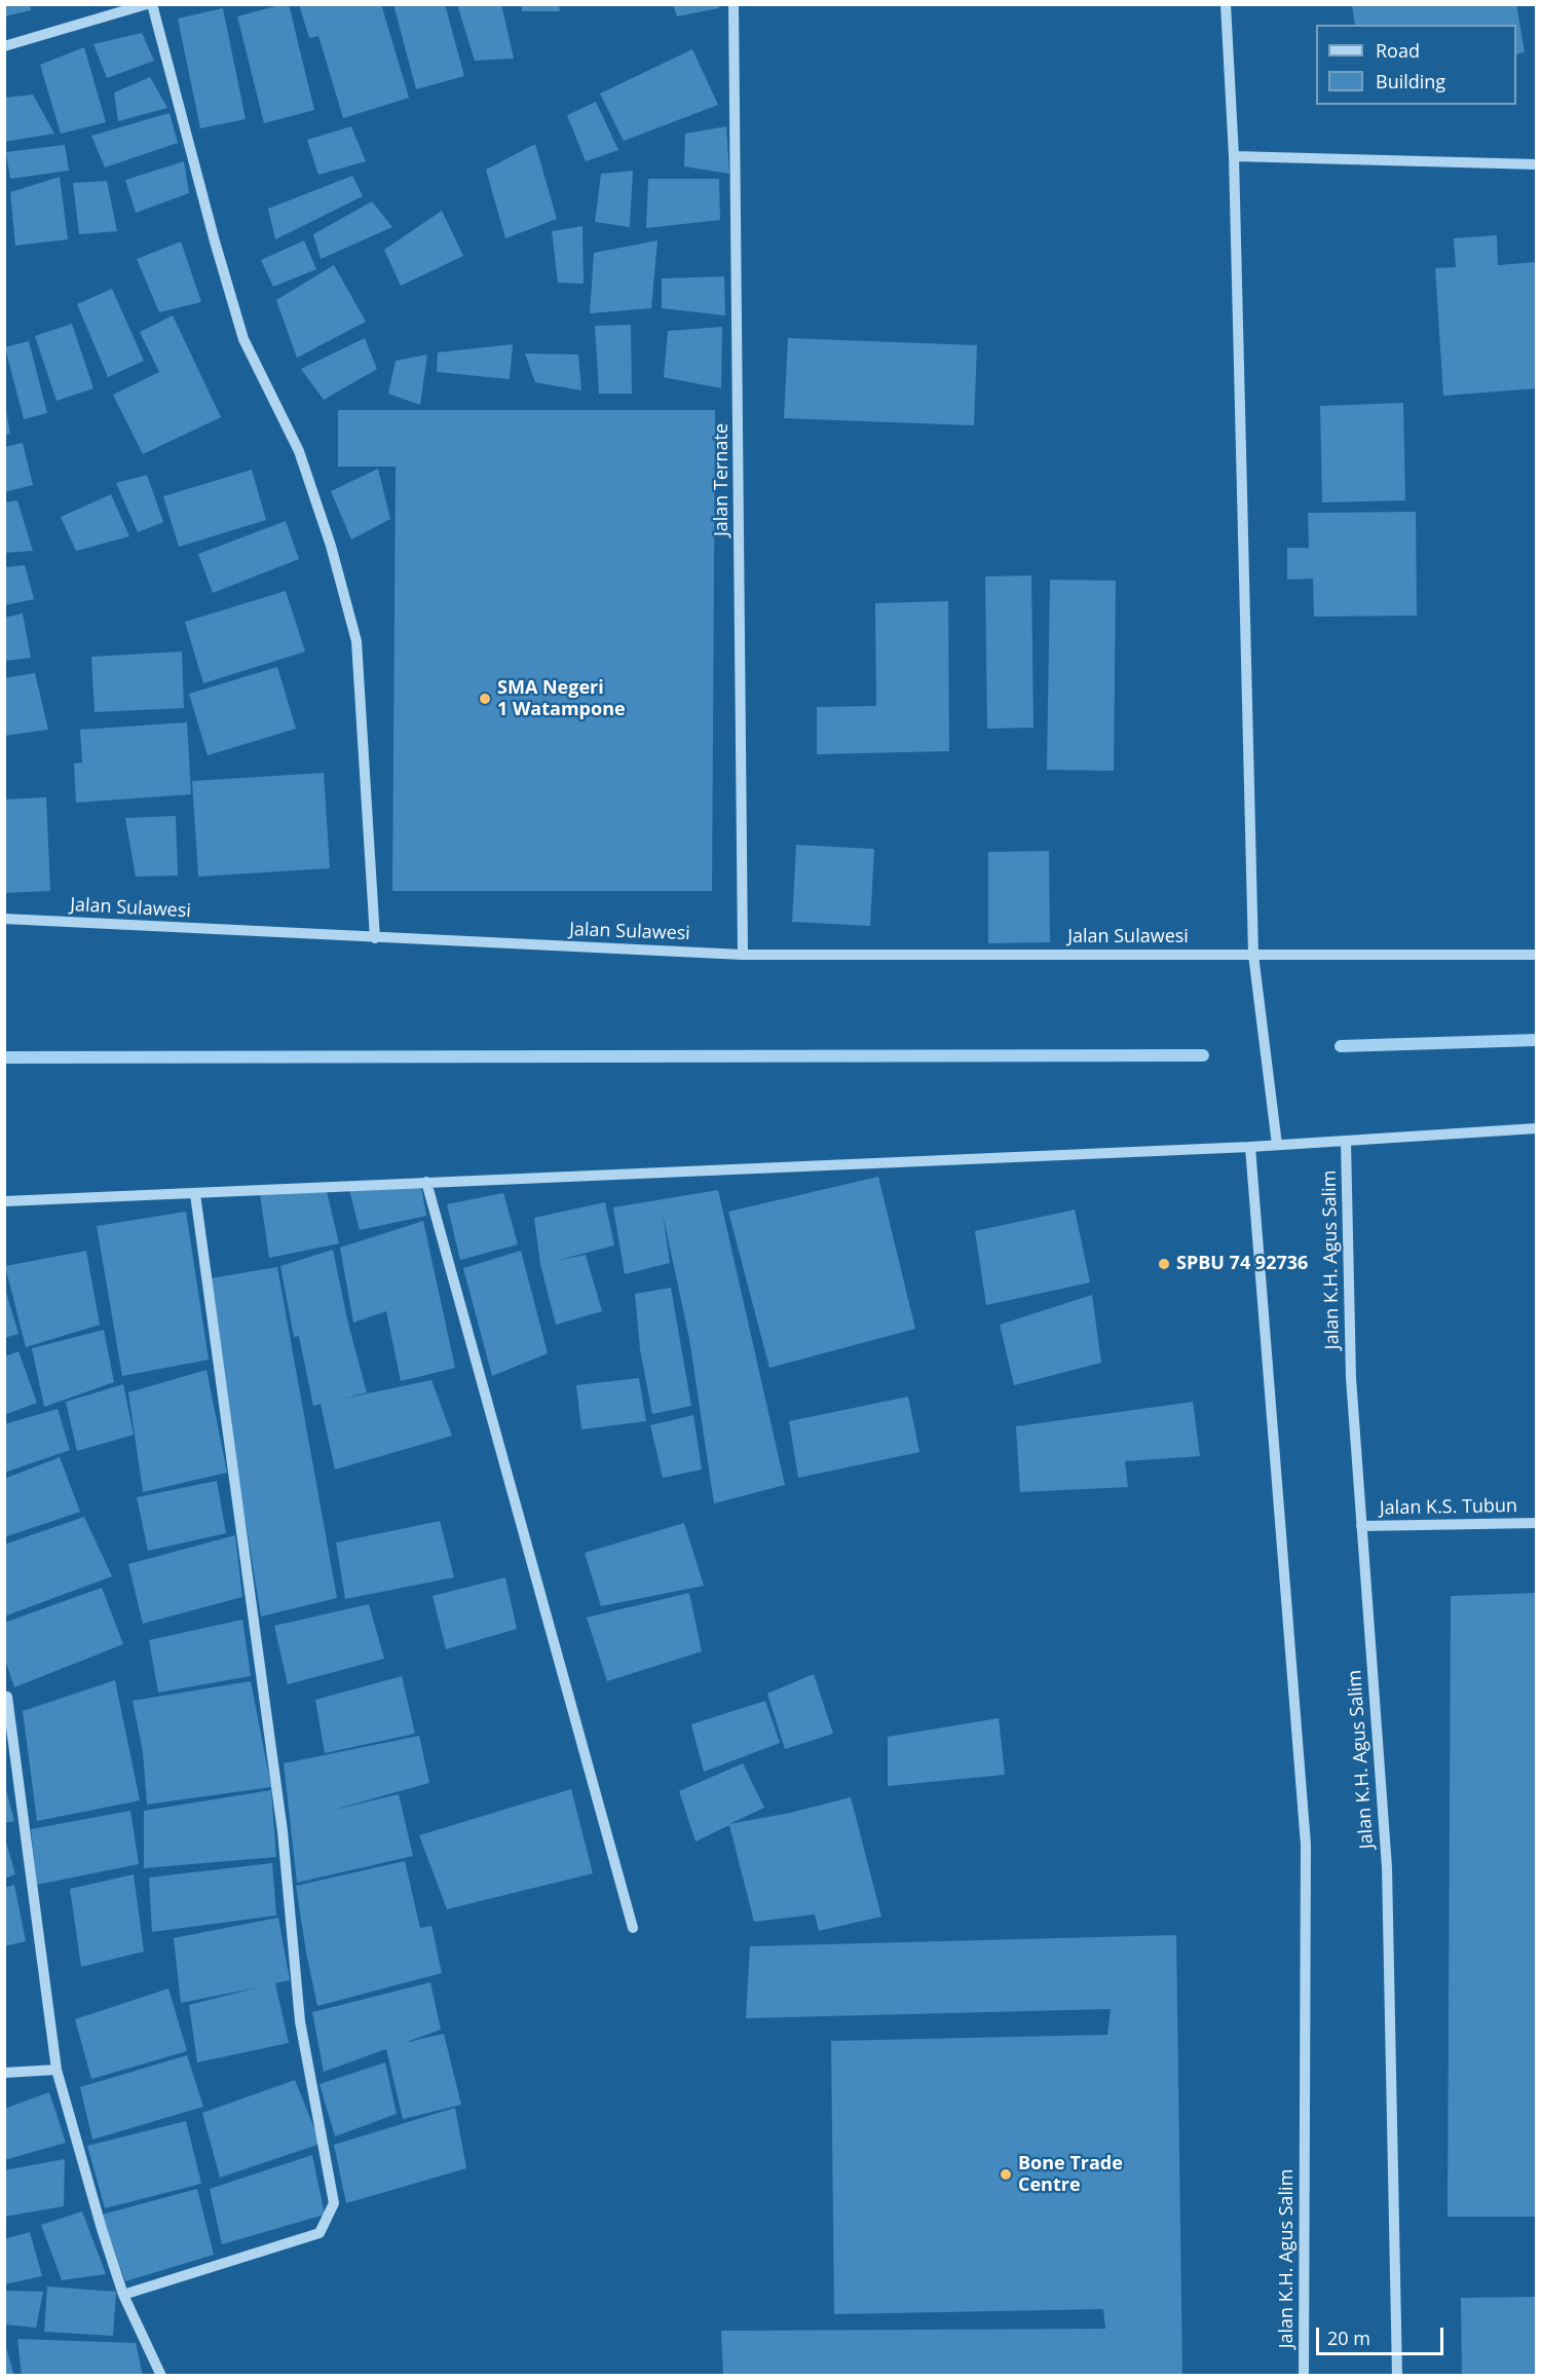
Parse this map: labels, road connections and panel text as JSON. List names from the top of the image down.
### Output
{
  "streets": {
    "street": [
      "Jalan Ternate",
      "Jalan Sulawesi",
      "Jalan K.H. Agus Salim",
      "Jalan K.S. Tubun"
    ]
  },
  "crossings": [
    ["Jalan Ternate", "Jalan Sulawesi"],
    ["Jalan K.H. Agus Salim", "Jalan K.S. Tubun"]
  ],
  "places": ["SMA Negeri 1 Watampone", "SPBU 74 92736", "Bone Trade Centre"],
  "legend": ["Road", "Building"],
  "scale_bar": "20 m"
}
